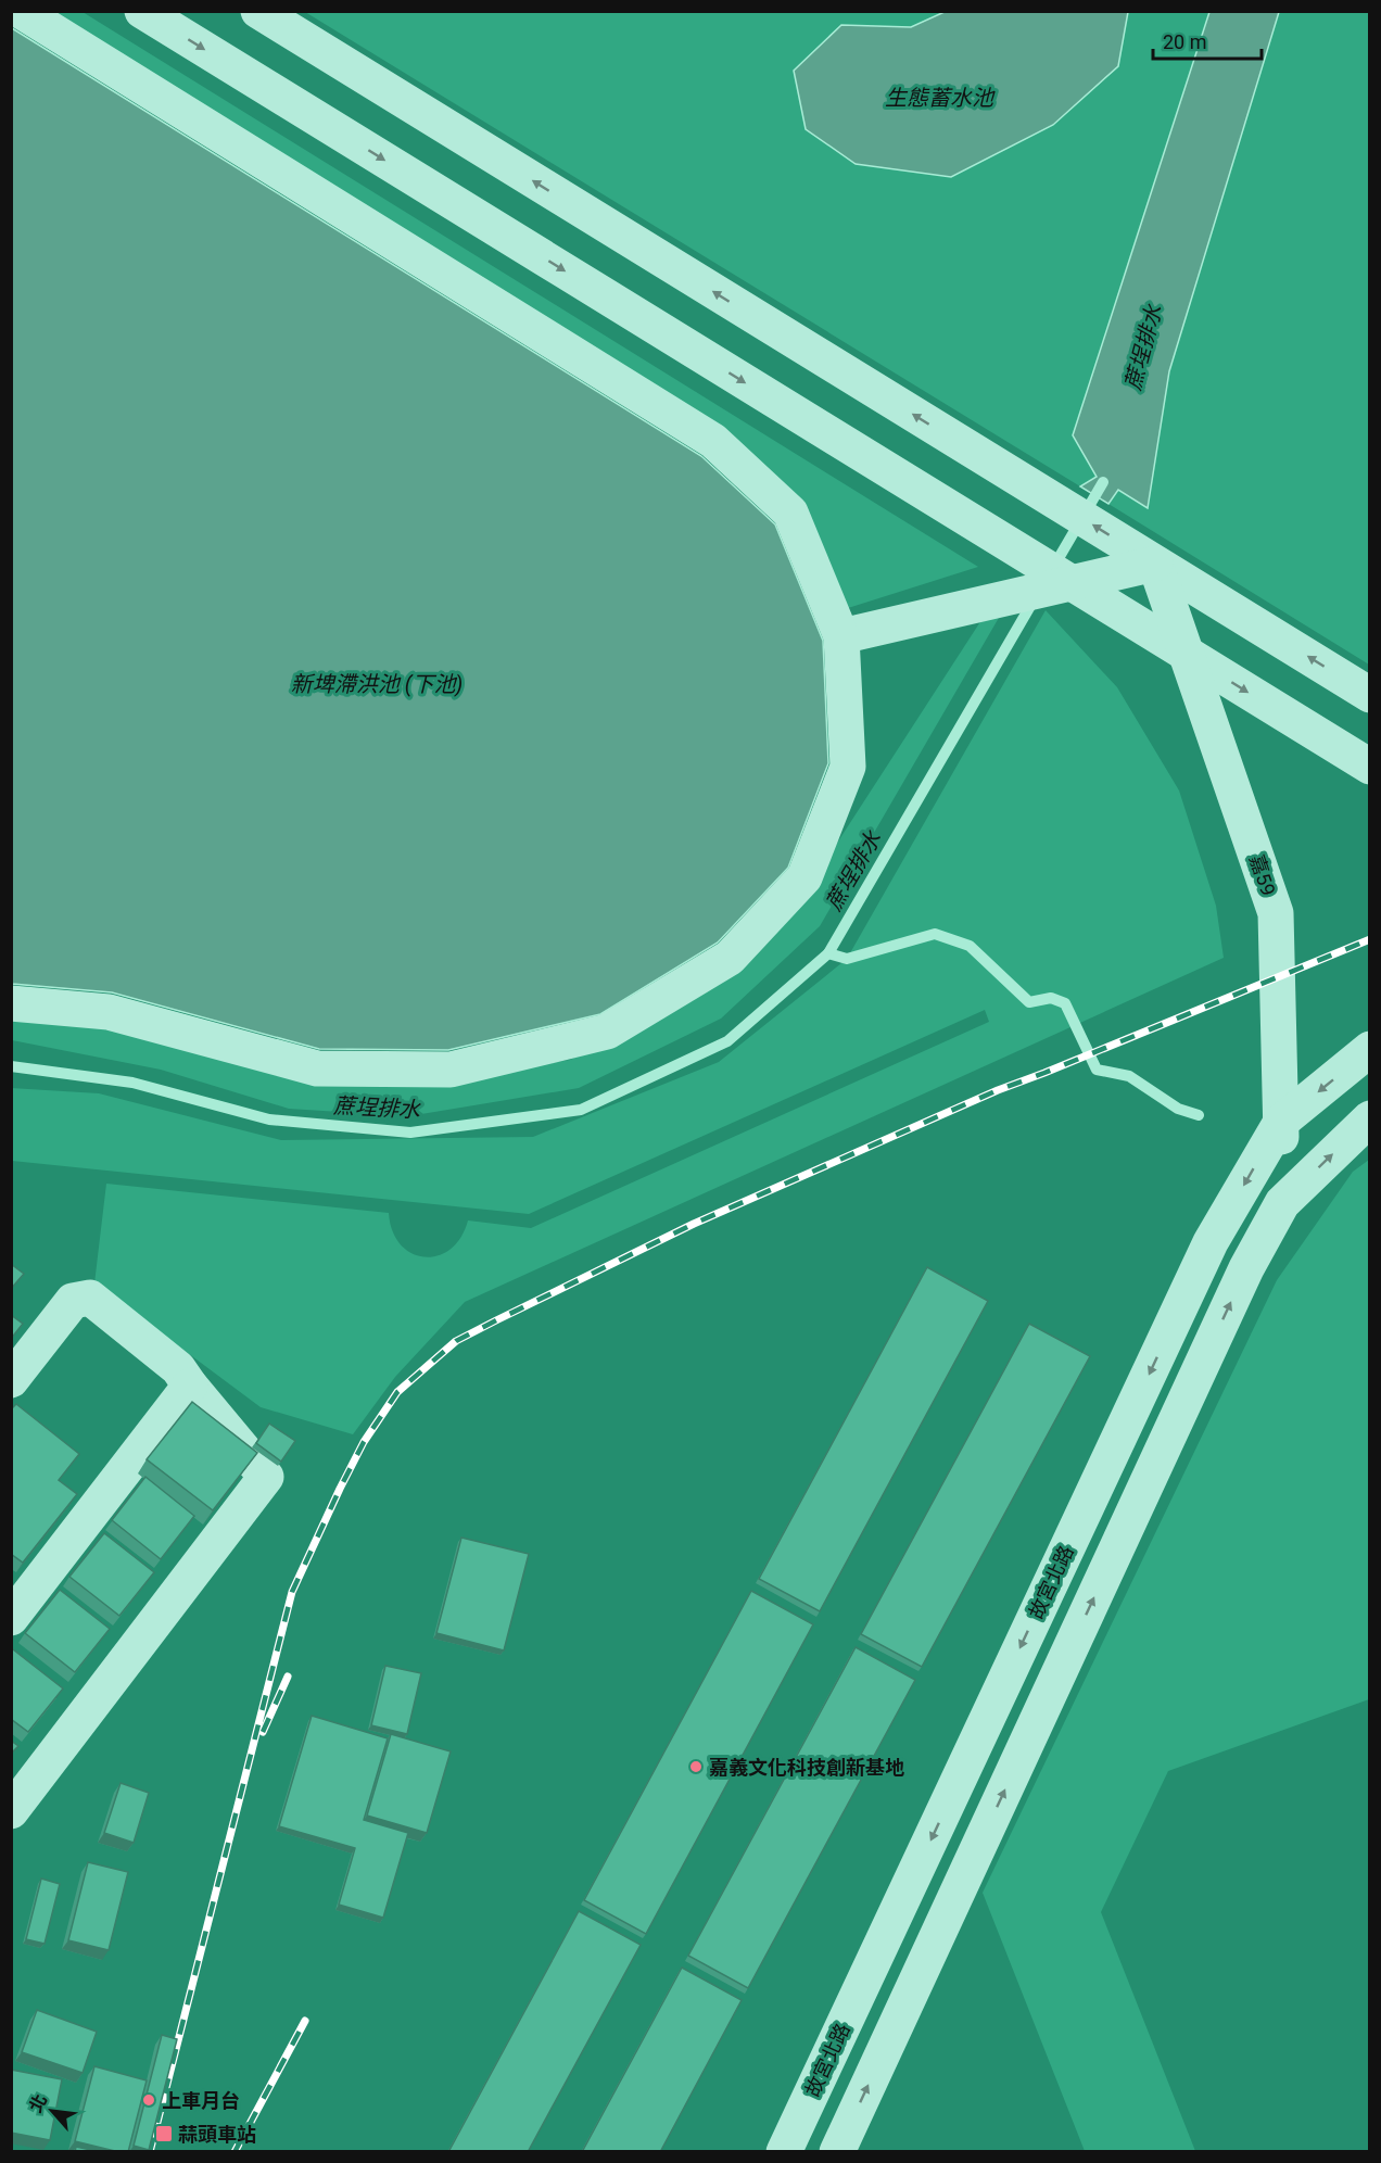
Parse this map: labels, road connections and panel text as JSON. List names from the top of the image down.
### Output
{
  "streets": {
    "street": ["嘉59", "故宮北路"]
  },
  "crossings": [
    ["嘉59", "故宮北路"]
  ],
  "water": ["生態蓄水池", "蔗埕排水", "新埤滯洪池 (下池)"],
  "places": {
    "other": ["嘉義文化科技創新基地", "上車月台"],
    "transit": ["蒜頭車站"]
  },
  "scale_bar": "20 m",
  "north": "top left"
}
